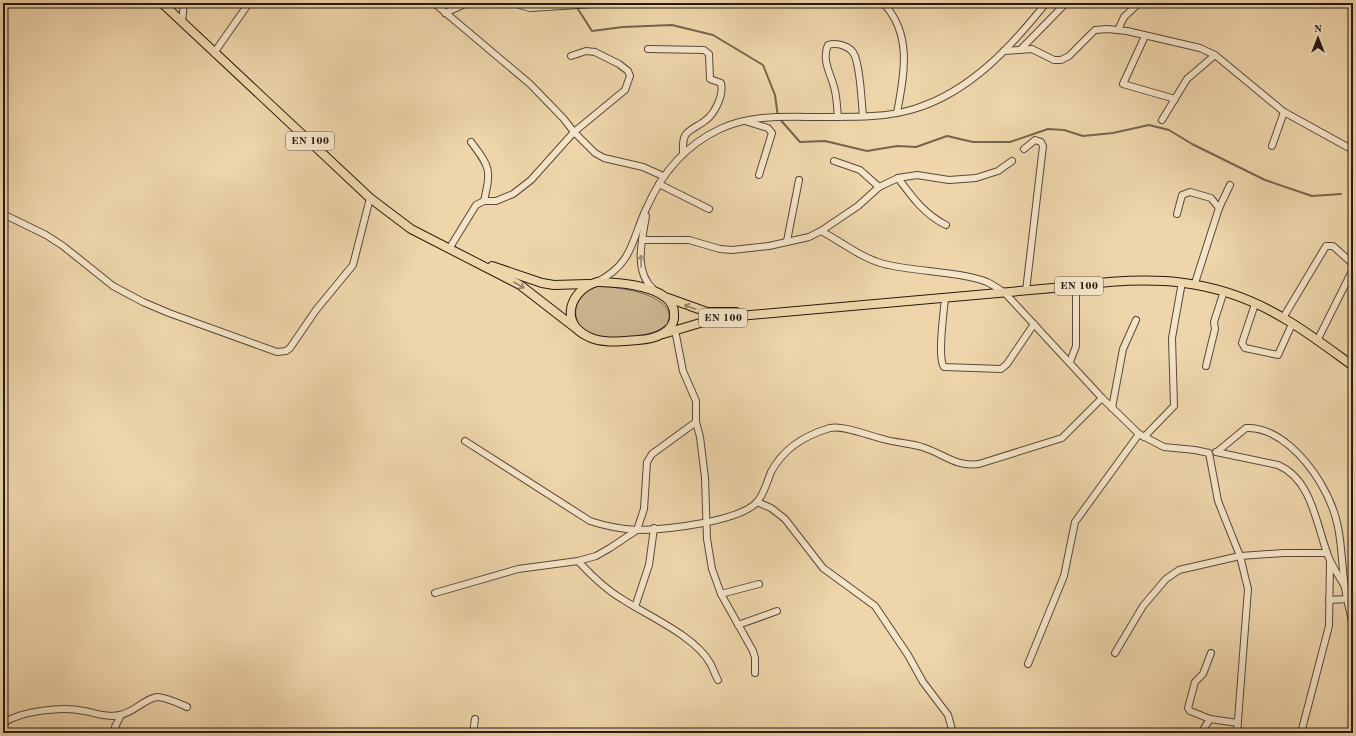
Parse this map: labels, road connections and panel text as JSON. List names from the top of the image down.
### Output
{
  "streets": {
    "main road": ["EN 100"]
  },
  "north": "top"
}
